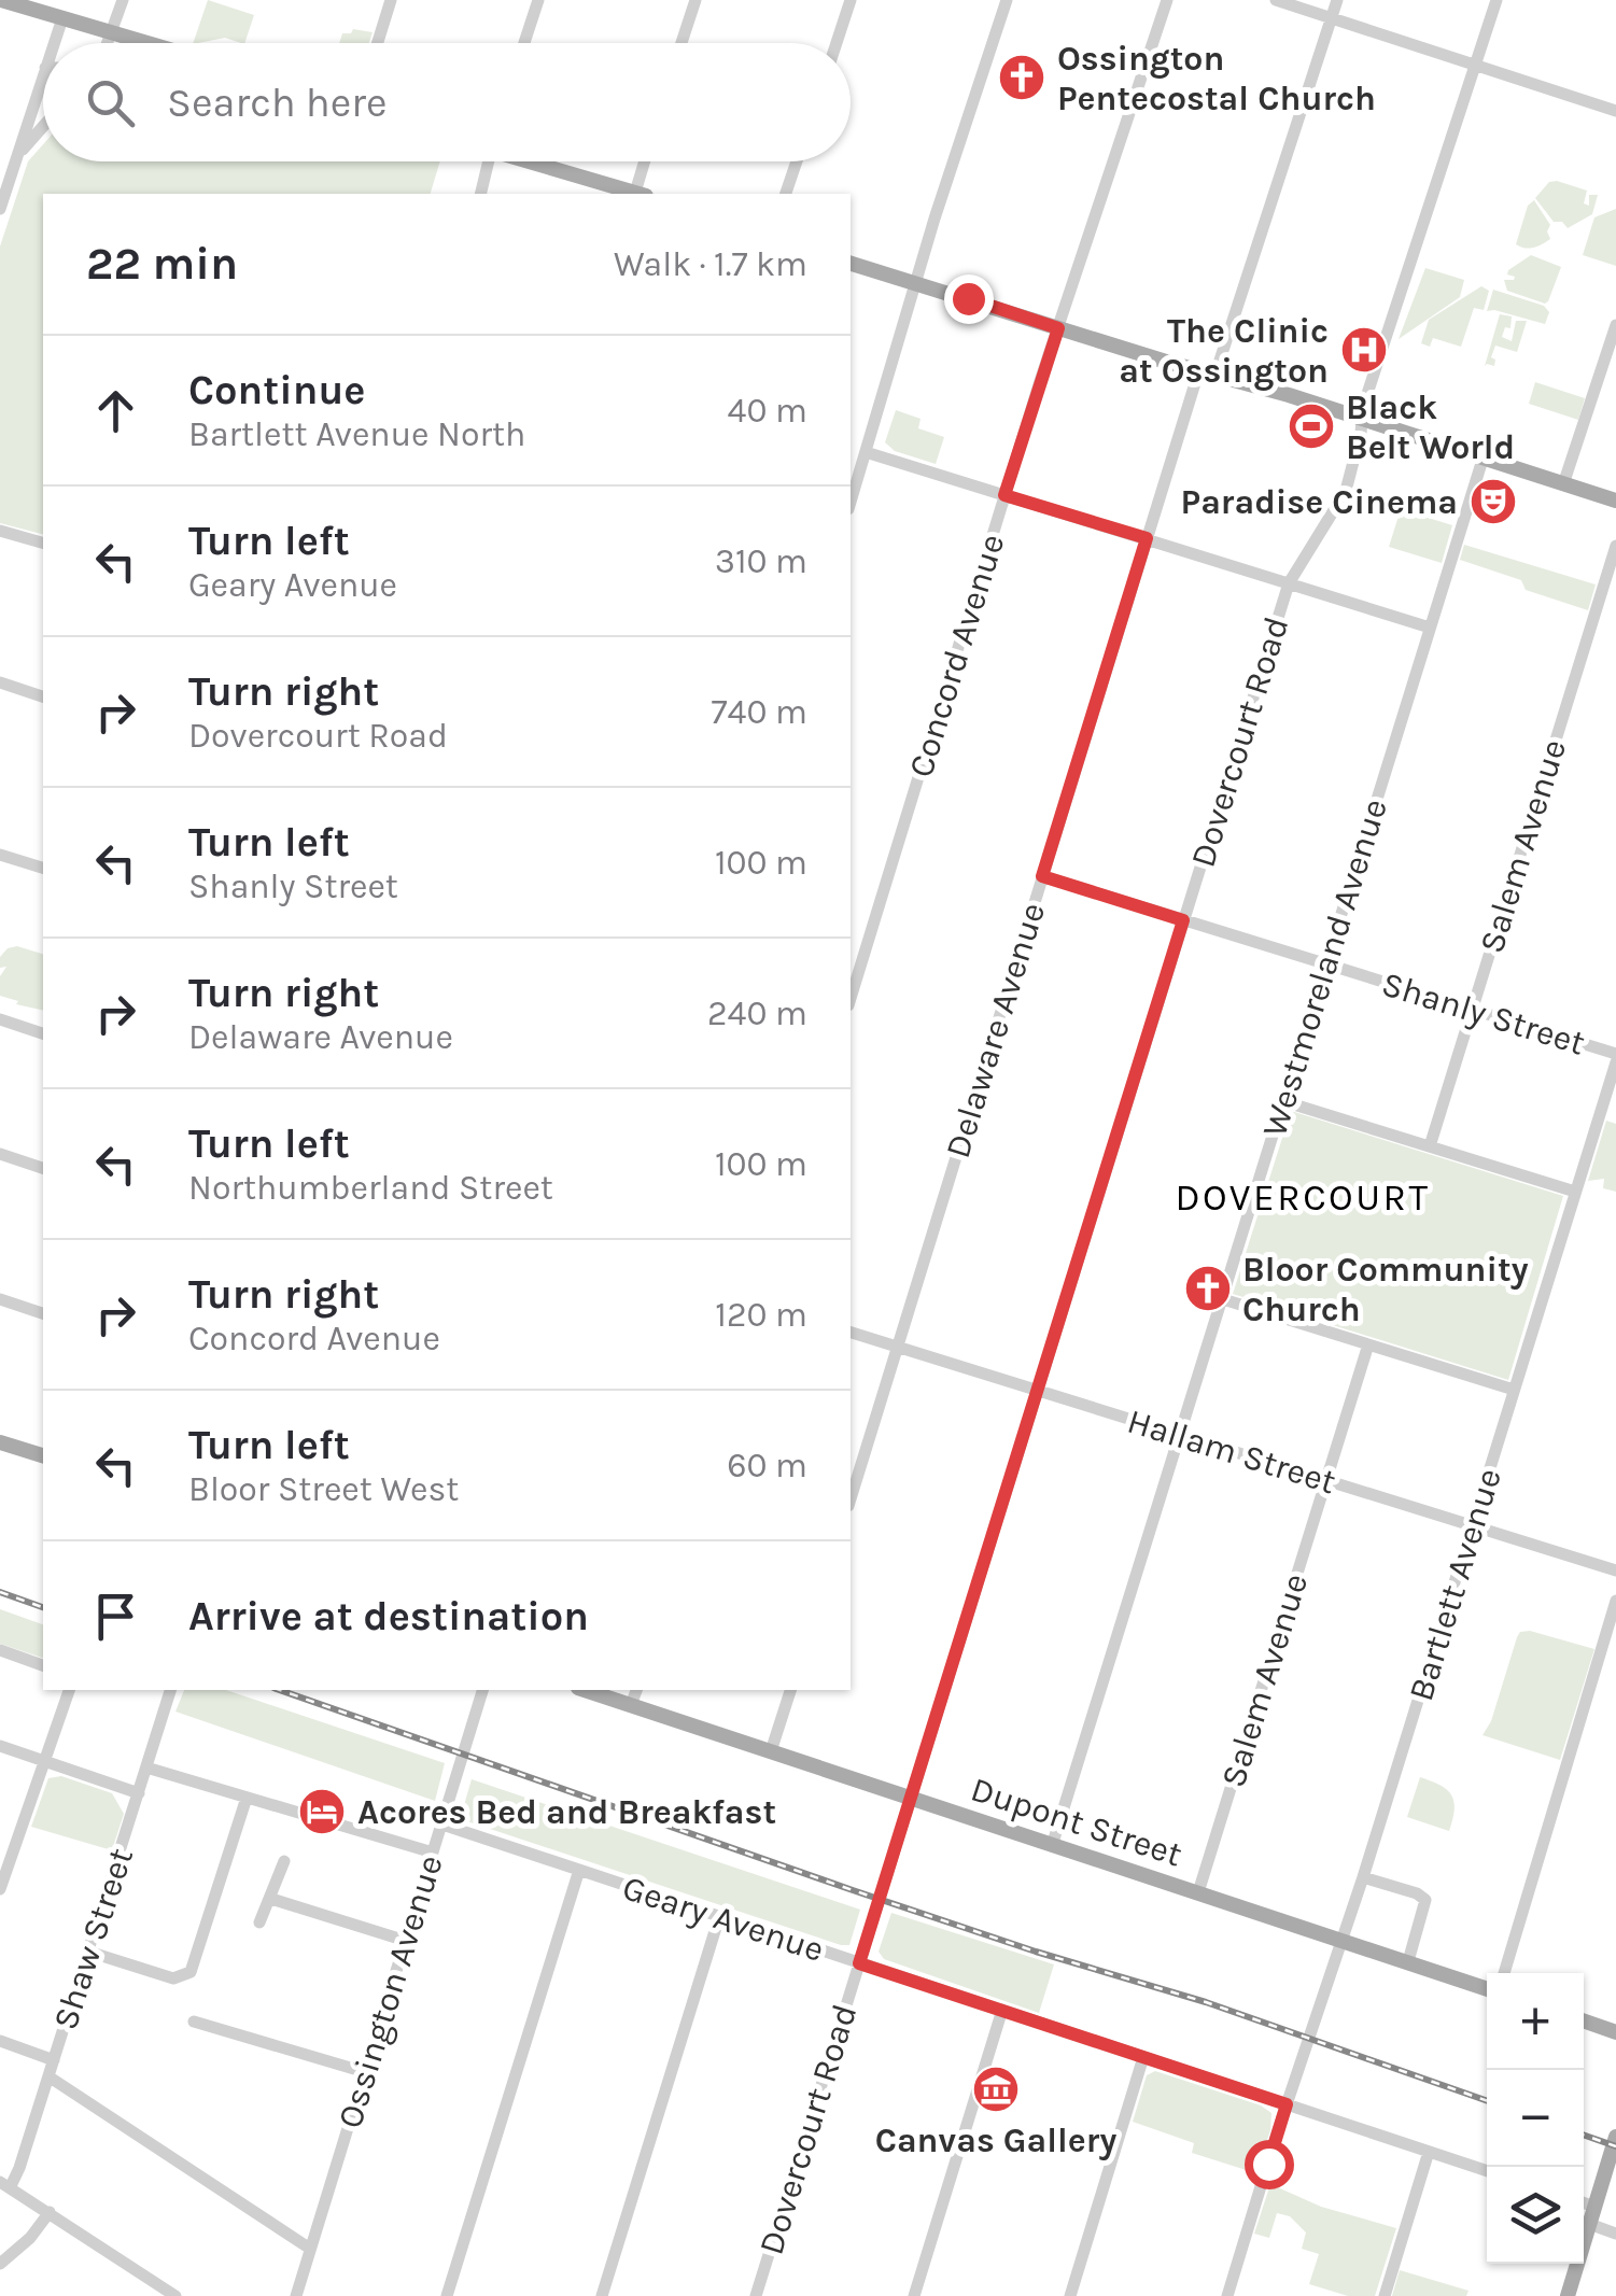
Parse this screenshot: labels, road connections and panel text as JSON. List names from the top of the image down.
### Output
{
  "streets": {
    "main road": ["Dupont Street"],
    "street": [
      "Concord Avenue",
      "Dovercourt Road",
      "Salem Avenue",
      "Westmoreland Avenue",
      "Shanly Street",
      "Delaware Avenue",
      "Hallam Street",
      "Bartlett Avenue",
      "Geary Avenue",
      "Shaw Street",
      "Ossington Avenue"
    ]
  },
  "crossings": [
    ["Dovercourt Road", "Shanly Street"],
    ["Dovercourt Road", "Hallam Street"],
    ["Dovercourt Road", "Dupont Street"],
    ["Dovercourt Road", "Geary Avenue"],
    ["Salem Avenue", "Shanly Street"],
    ["Salem Avenue", "Hallam Street"],
    ["Salem Avenue", "Dupont Street"],
    ["Westmoreland Avenue", "Shanly Street"],
    ["Westmoreland Avenue", "Hallam Street"],
    ["Westmoreland Avenue", "Dupont Street"],
    ["Shanly Street", "Delaware Avenue"],
    ["Delaware Avenue", "Hallam Street"],
    ["Hallam Street", "Bartlett Avenue"],
    ["Bartlett Avenue", "Dupont Street"],
    ["Bartlett Avenue", "Geary Avenue"],
    ["Geary Avenue", "Ossington Avenue"]
  ],
  "districts": ["DOVERCOURT"],
  "places": {
    "church": ["Ossington Pentecostal Church", "Bloor Community Church"],
    "hospital": ["The Clinic at Ossington"],
    "sports": ["Black Belt World"],
    "theatre": ["Paradise Cinema"],
    "hotel": ["Acores Bed and Breakfast"],
    "museum": ["Canvas Gallery"]
  },
  "page": {
    "search": "Search here",
    "heading": ["22 min", "Walk · 1.7 km"],
    "list": [
      ["Continue", "Bartlett Avenue North", "40 m"],
      ["Turn left", "Geary Avenue", "310 m"],
      ["Turn right", "Dovercourt Road", "740 m"],
      ["Turn left", "Shanly Street", "100 m"],
      ["Turn right", "Delaware Avenue", "240 m"],
      ["Turn left", "Northumberland Street", "100 m"],
      ["Turn right", "Concord Avenue", "120 m"],
      ["Turn left", "Bloor Street West", "60 m"],
      "Arrive at destination"
    ],
    "map_buttons": ["+", "−"]
  }
}
